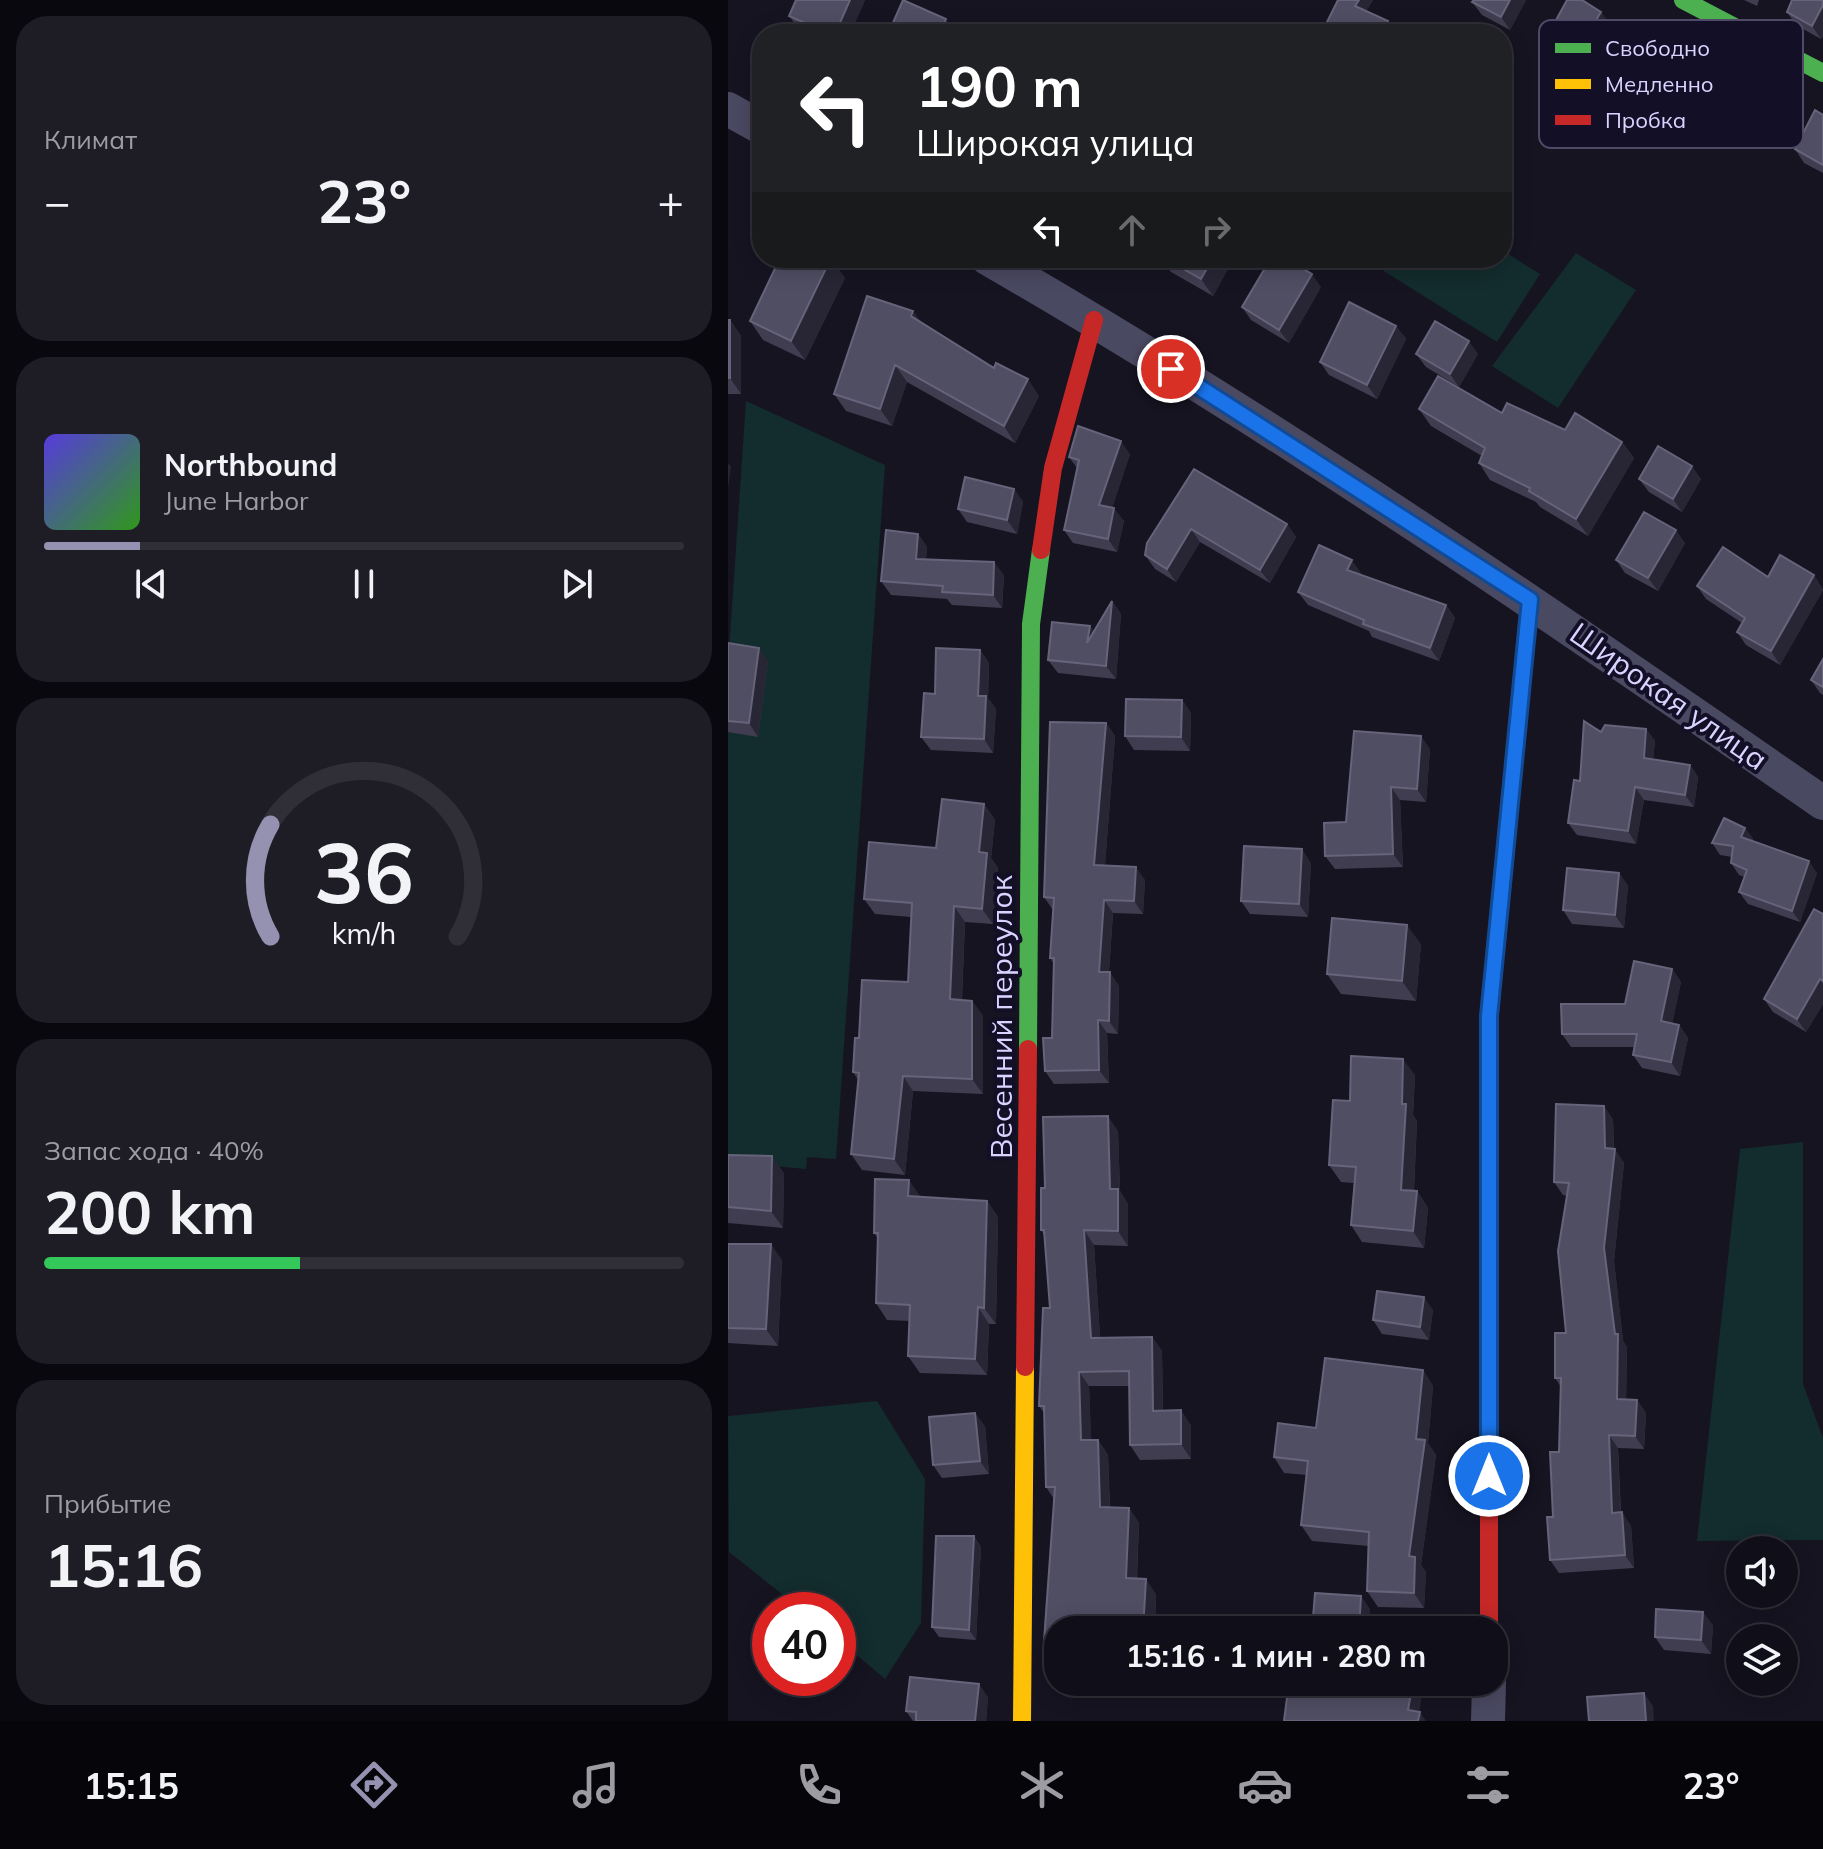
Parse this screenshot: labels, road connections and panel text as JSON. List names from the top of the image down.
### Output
{
  "streets": {
    "street": ["Широкая улица", "Весенний переулок"]
  },
  "crossings": [
    ["Широкая улица", "Весенний переулок"]
  ],
  "legend": ["Свободно", "Медленно", "Пробка"],
  "page": {
    "tile": [
      "Климат",
      ["Запас хода · 40%", "200 km"],
      ["Прибытие", "15:16"]
    ],
    "turn": ["190 m", "Широкая улица"],
    "heat": ["−", "23°", "+"],
    "song": ["Northbound", "June Harbor"],
    "limit": "40",
    "trip": "15:16 · 1 мин · 280 m",
    "tabs": ["15:15", "23°"],
    "gauge": ["36", "km/h"]
  }
}
